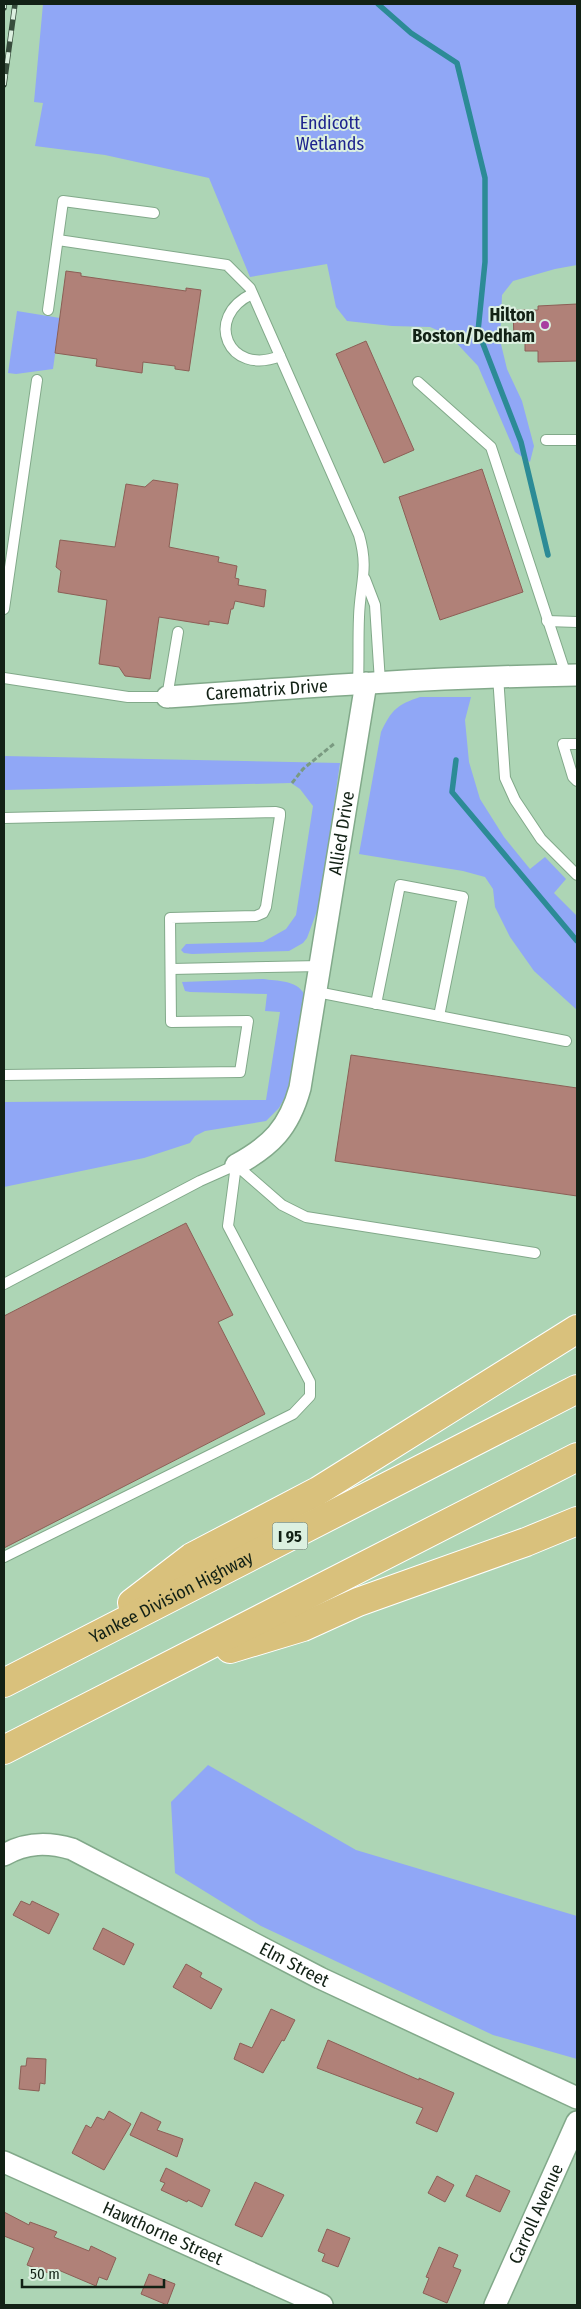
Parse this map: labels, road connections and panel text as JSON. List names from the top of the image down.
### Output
{
  "streets": {
    "highway": ["I 95", "Yankee Division Highway"],
    "street": [
      "Carematrix Drive",
      "Allied Drive",
      "Elm Street",
      "Carroll Avenue",
      "Hawthorne Street"
    ]
  },
  "crossings": [
    ["Carematrix Drive", "Allied Drive"]
  ],
  "parks": ["Endicott Wetlands"],
  "places": ["Hilton Boston/Dedham"],
  "scale_bar": "50 m"
}
